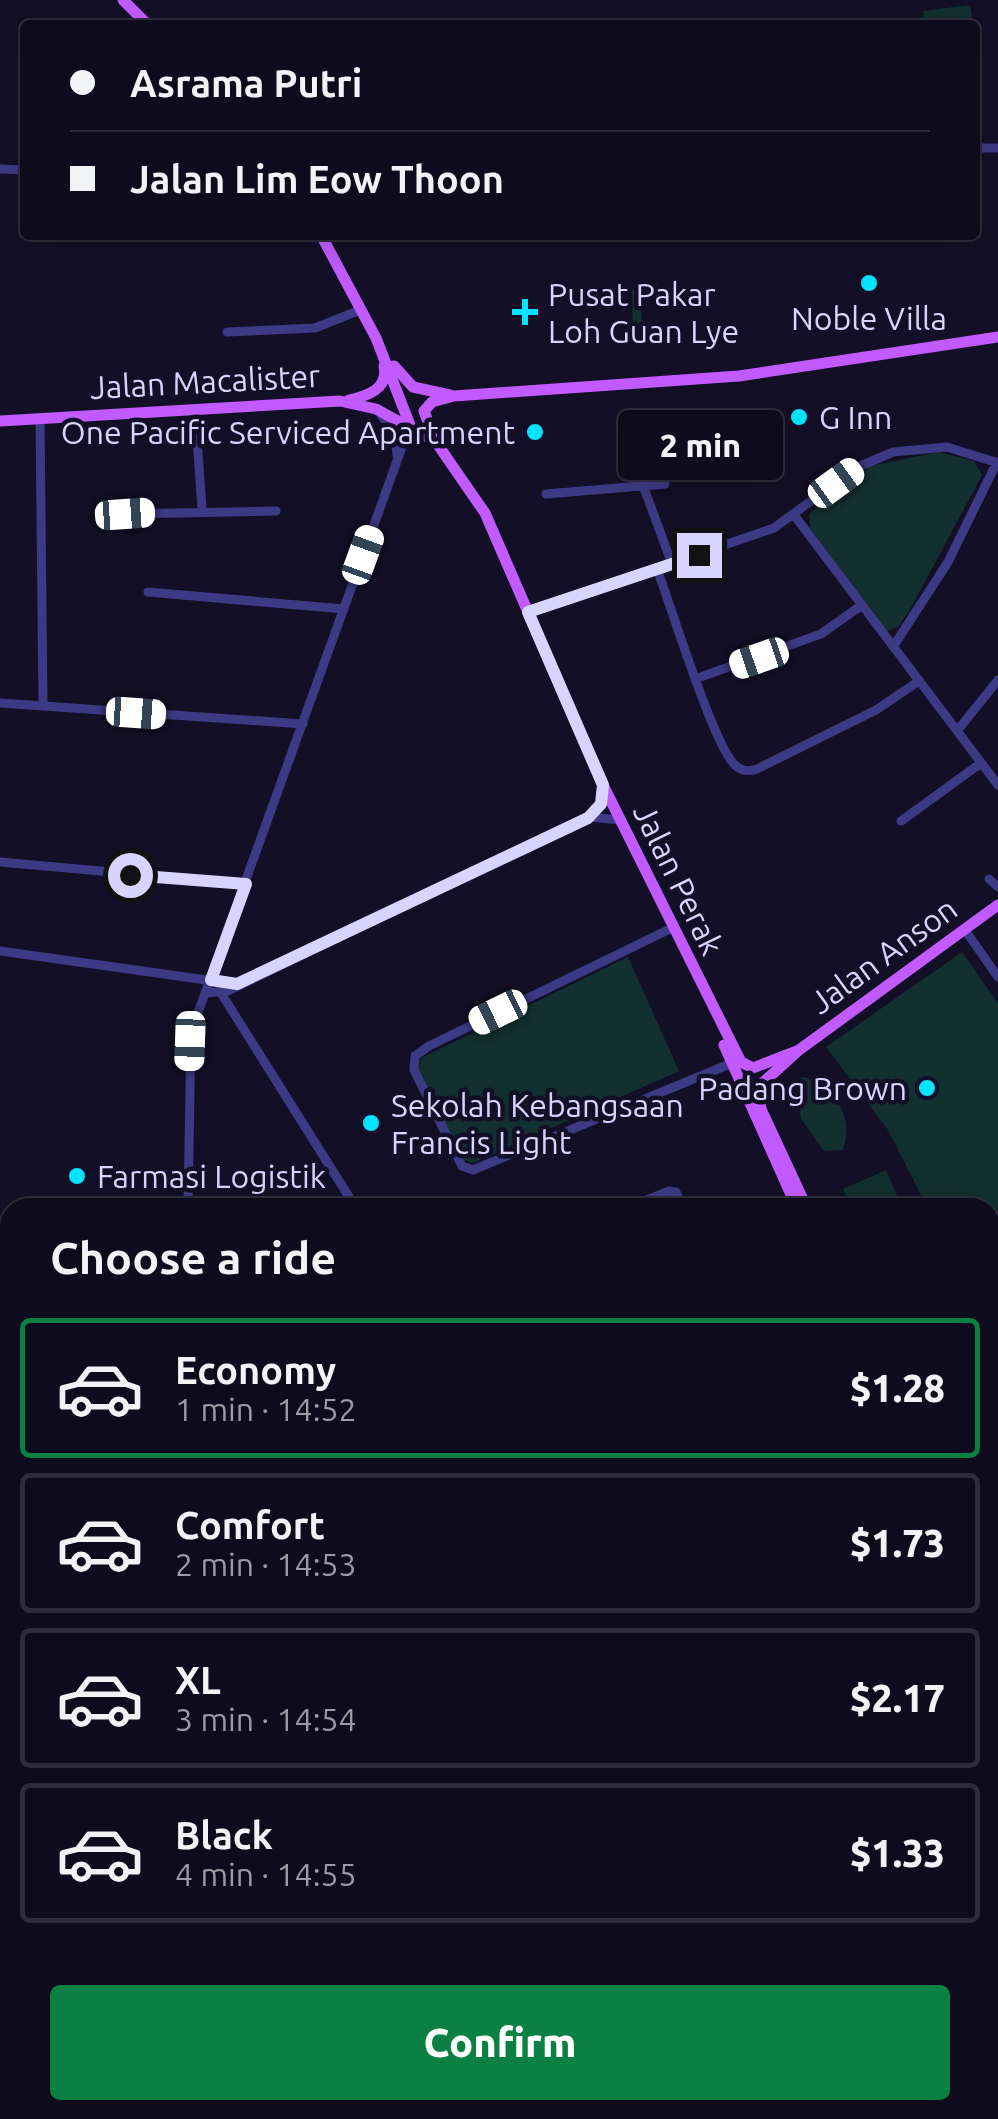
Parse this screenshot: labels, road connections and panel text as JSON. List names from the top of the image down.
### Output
{
  "streets": {
    "main road": ["Jalan Macalister", "Jalan Perak", "Jalan Anson"]
  },
  "crossings": [
    ["Jalan Macalister", "Jalan Perak"],
    ["Jalan Perak", "Jalan Anson"]
  ],
  "places": {
    "other": [
      "Noble Villa",
      "G Inn",
      "One Pacific Serviced Apartment",
      "Padang Brown",
      "Sekolah Kebangsaan Francis Light",
      "Farmasi Logistik"
    ],
    "health": ["Pusat Pakar Loh Guan Lye"]
  },
  "page": {
    "banner": ["Asrama Putri", "Jalan Lim Eow Thoon"],
    "bubble": "2 min",
    "heading": "Choose a ride",
    "list": [
      {
        "name": "Economy",
        "note": "1 min · 14:52",
        "value": "$1.28"
      },
      {
        "name": "Comfort",
        "note": "2 min · 14:53",
        "value": "$1.73"
      },
      {
        "name": "XL",
        "note": "3 min · 14:54",
        "value": "$2.17"
      },
      {
        "name": "Black",
        "note": "4 min · 14:55",
        "value": "$1.33"
      }
    ],
    "buttons": "Confirm"
  }
}
